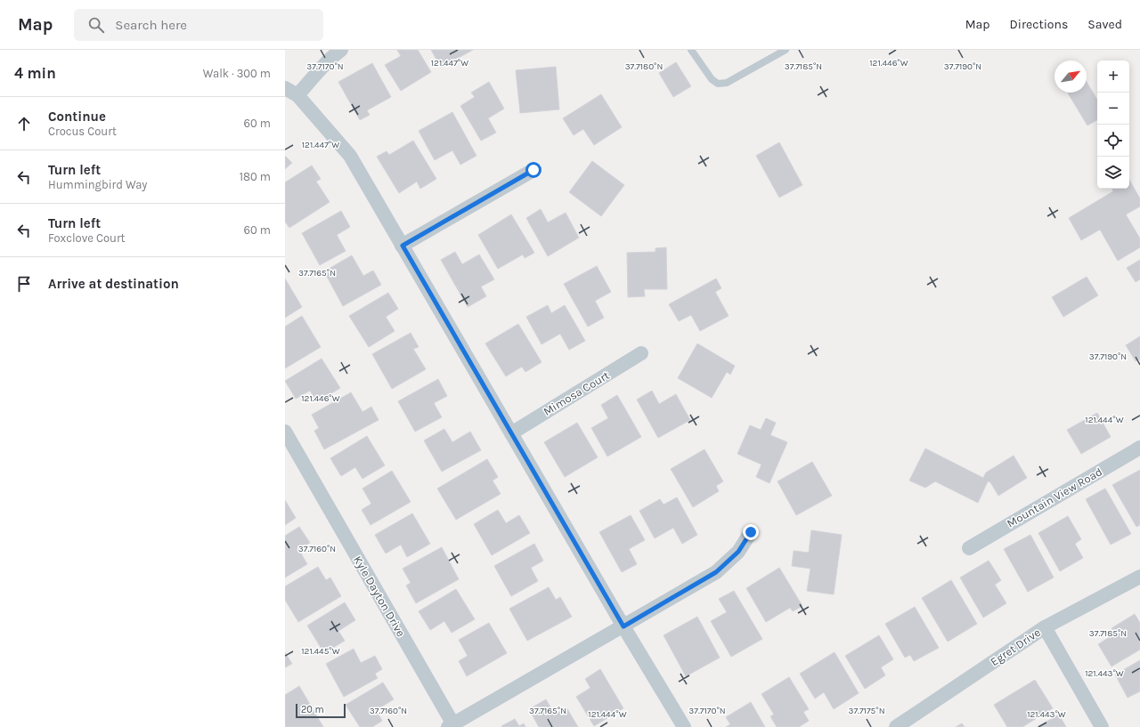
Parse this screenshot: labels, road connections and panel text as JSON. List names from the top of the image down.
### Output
{
  "streets": {
    "street": [
      "Mimosa Court",
      "Mountain View Road",
      "Kyle Dayton Drive",
      "Egret Drive"
    ]
  },
  "scale_bar": "20 m",
  "north": "top right",
  "page": {
    "header": "Map",
    "search": "Search here",
    "nav": ["Map", "Directions", "Saved"],
    "heading": ["4 min", "Walk · 300 m"],
    "map_buttons": ["+", "−"],
    "list": [
      ["Continue", "Crocus Court", "60 m"],
      ["Turn left", "Hummingbird Way", "180 m"],
      ["Turn left", "Foxclove Court", "60 m"],
      "Arrive at destination"
    ],
    "scale": "20 m"
  },
  "coordinates": [
    "121.447°W",
    "121.446°W",
    "37.7180°N",
    "37.7185°N",
    "37.7190°N",
    "37.7170°N",
    "37.7165°N",
    "121.444°W",
    "37.7160°N",
    "121.445°W",
    "121.443°W",
    "37.7175°N"
  ]
}
